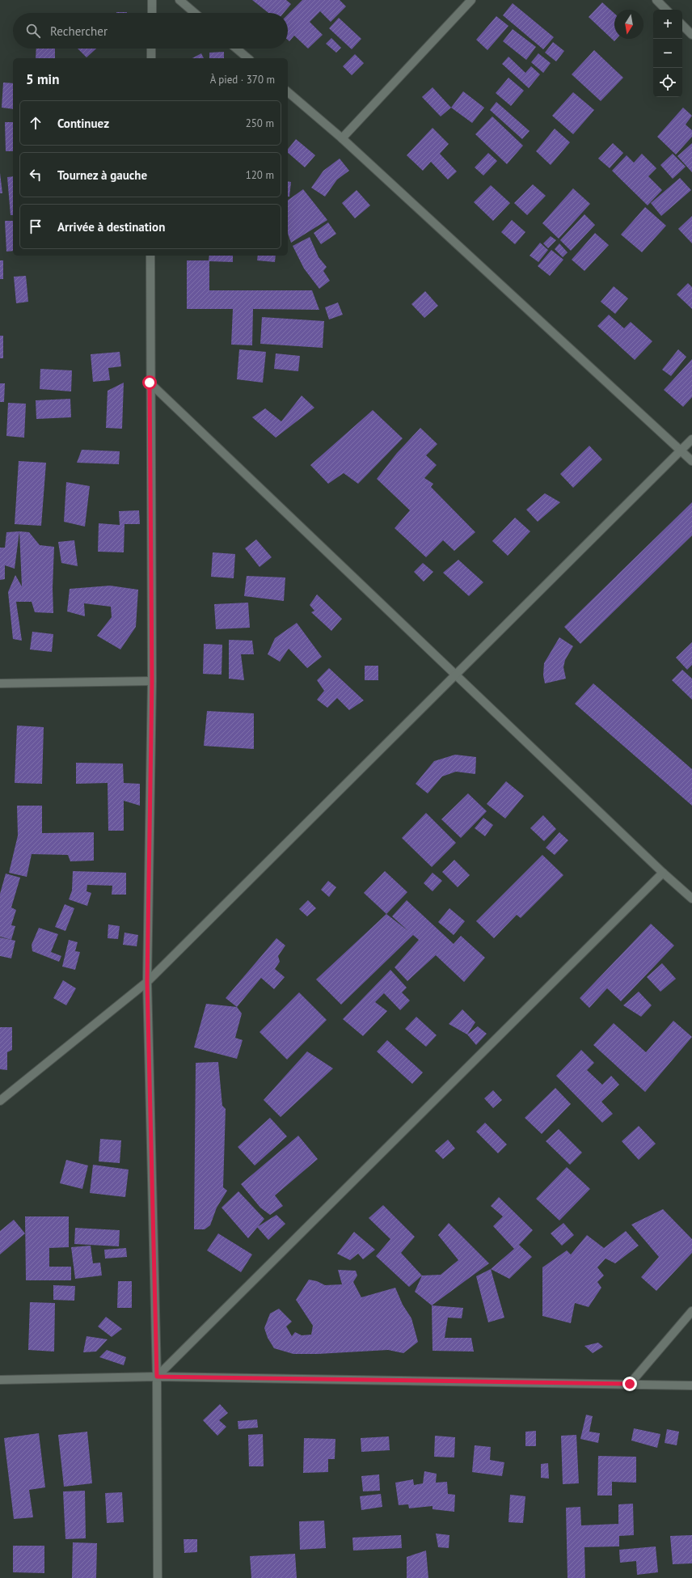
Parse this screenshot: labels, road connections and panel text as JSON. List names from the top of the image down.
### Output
{
  "north": "bottom",
  "page": {
    "map_buttons": ["+", "−"],
    "search": "Rechercher",
    "heading": ["5 min", "À pied · 370 m"],
    "list": [
      ["Continuez", "250 m"],
      ["Tournez à gauche", "120 m"],
      "Arrivée à destination"
    ]
  }
}
